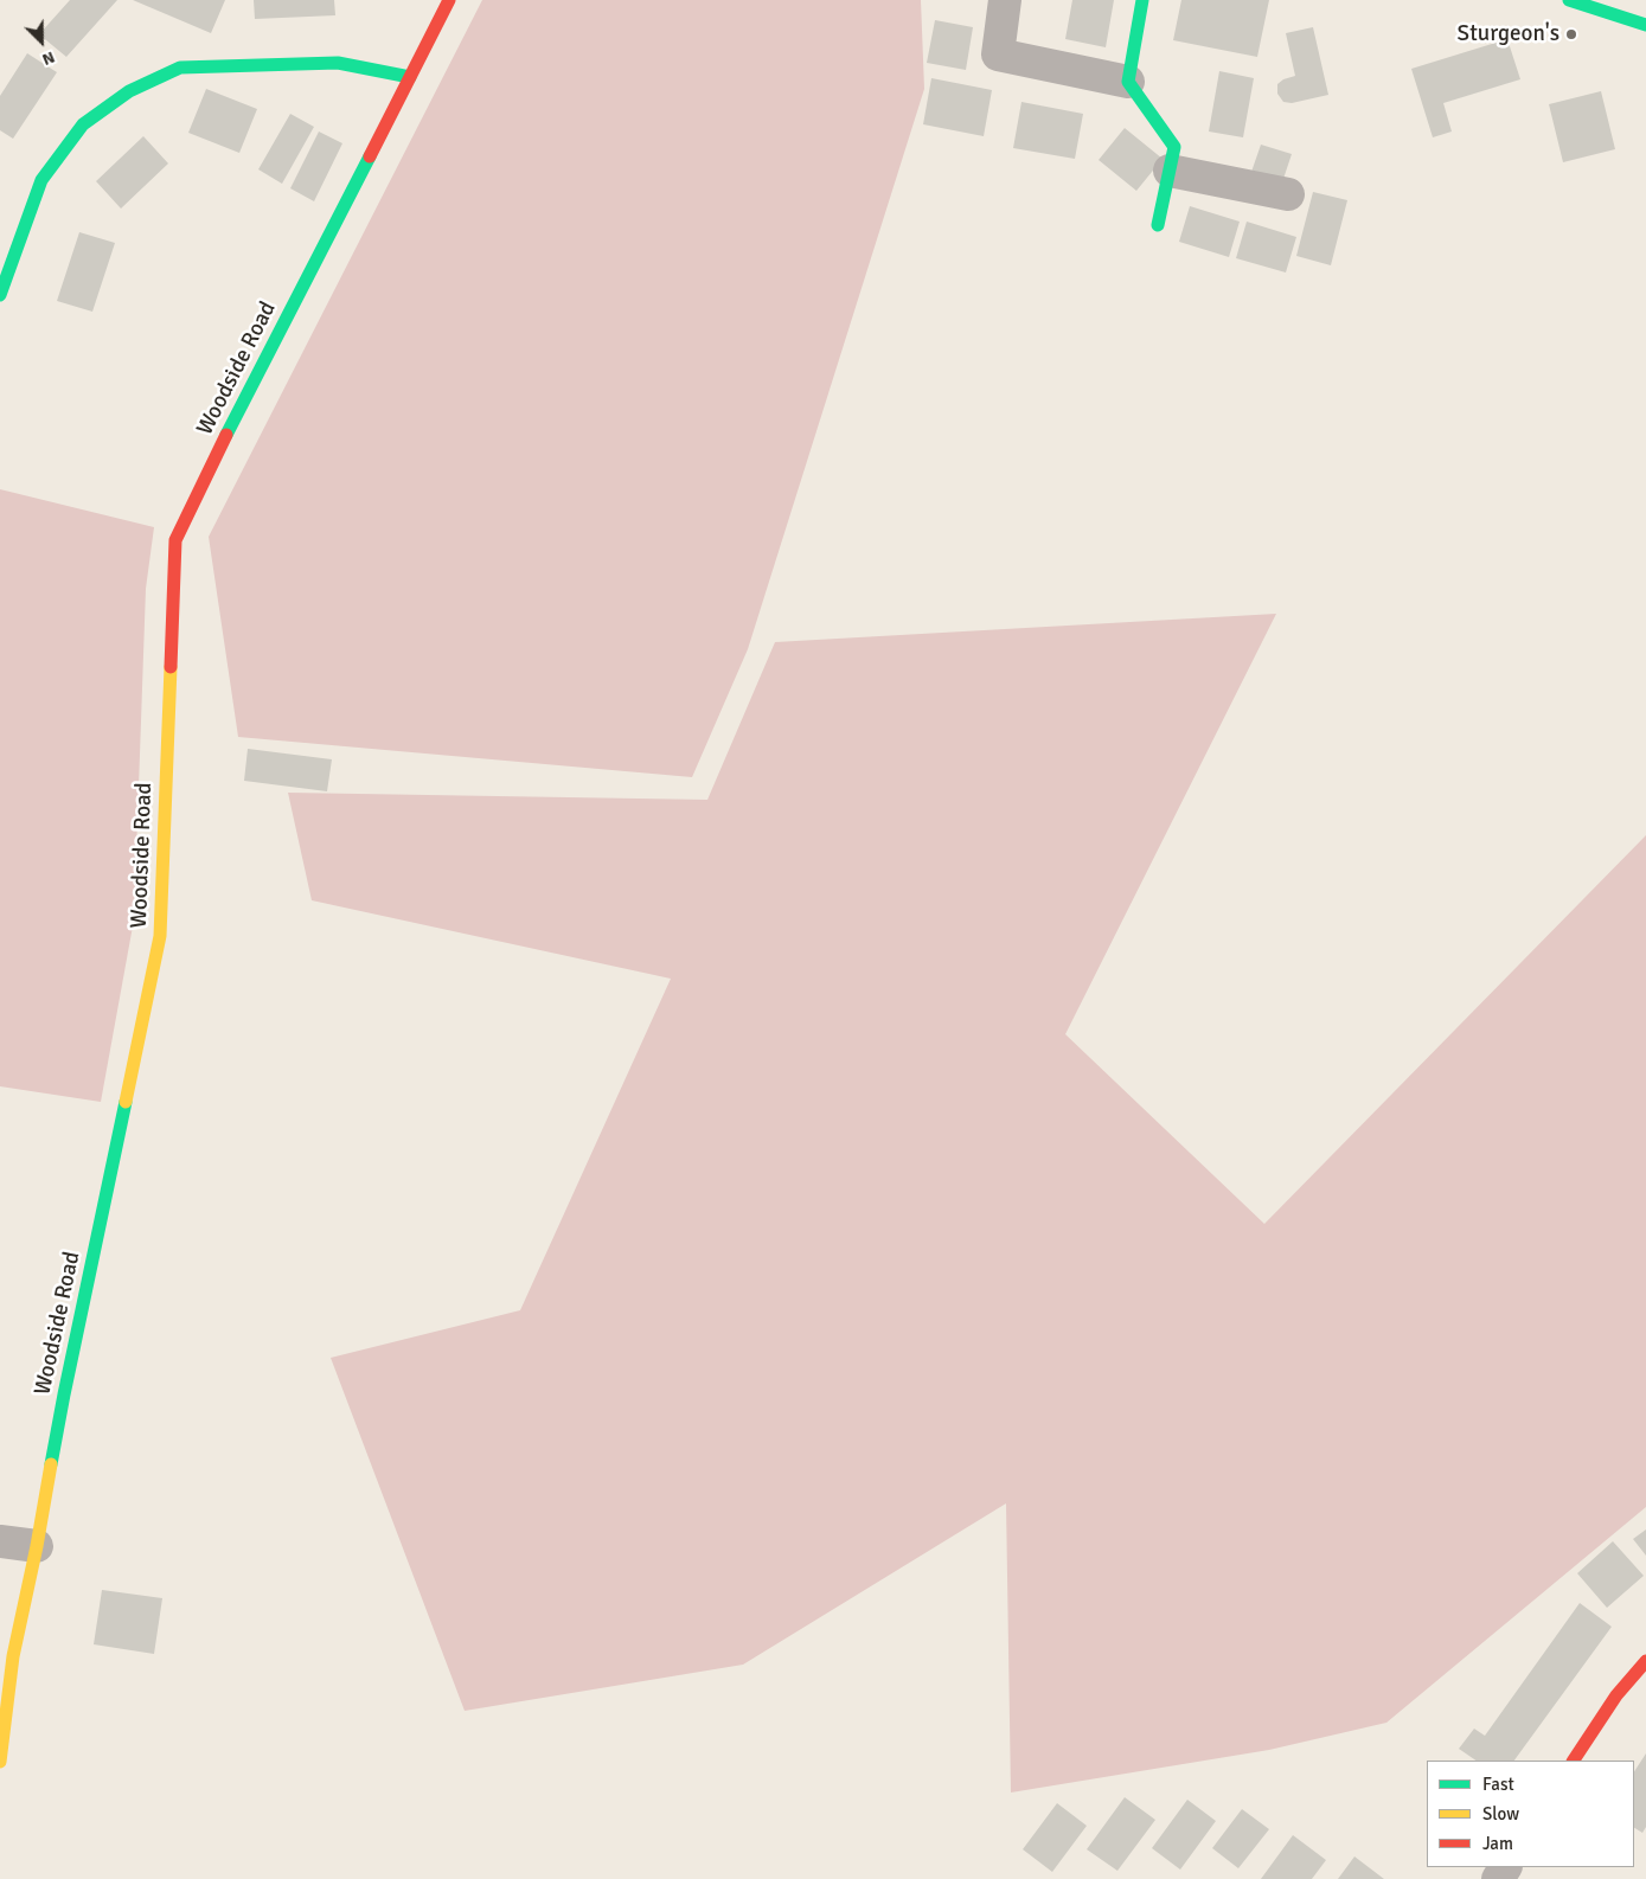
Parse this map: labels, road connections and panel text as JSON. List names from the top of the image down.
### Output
{
  "streets": {
    "street": ["Woodside Road"]
  },
  "places": ["Sturgeon's"],
  "legend": ["Fast", "Slow", "Jam"],
  "north": "bottom right"
}
